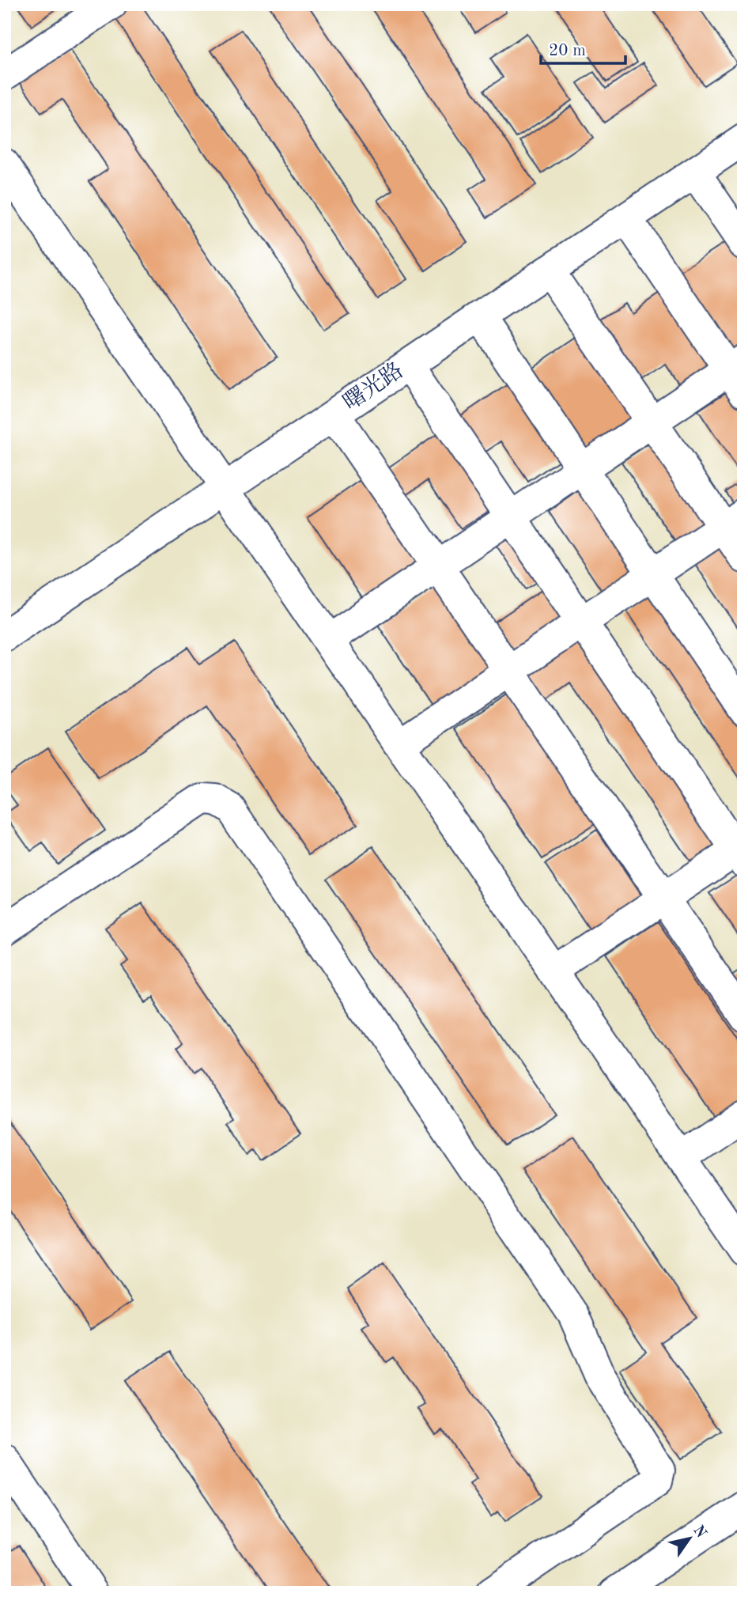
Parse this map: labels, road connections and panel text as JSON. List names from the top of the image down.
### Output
{
  "streets": {
    "street": ["曙光路"]
  },
  "scale_bar": "20 m",
  "north": "top right"
}
